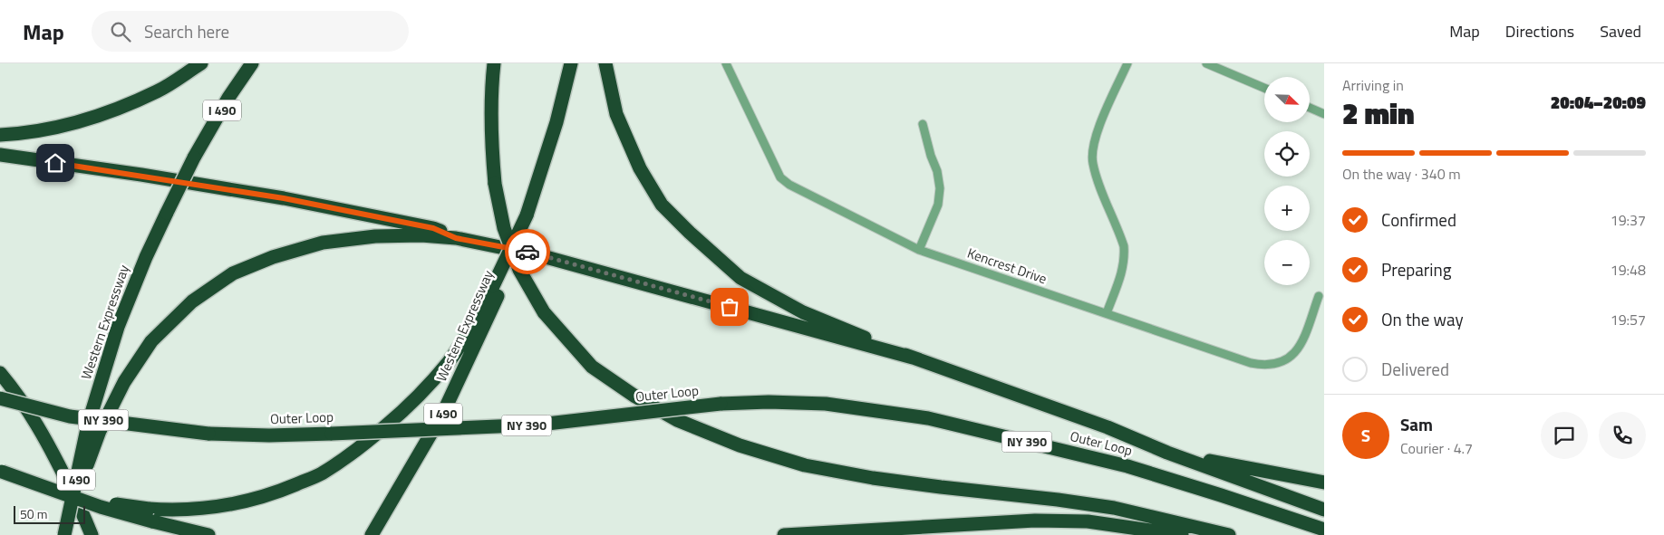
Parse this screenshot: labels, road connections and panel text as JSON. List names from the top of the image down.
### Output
{
  "streets": {
    "highway": [
      "I 490",
      "Western Expressway",
      "Outer Loop",
      "NY 390"
    ],
    "street": ["Kencrest Drive"]
  },
  "scale_bar": "50 m",
  "north": "bottom right",
  "page": {
    "header": "Map",
    "search": "Search here",
    "nav": ["Map", "Directions", "Saved"],
    "heading": ["2 min", "Arriving in", "20:04–20:09"],
    "panel": ["Sam", "Courier · 4.7"],
    "map_buttons": ["+", "−"],
    "bar": "On the way · 340 m",
    "list": [
      ["Confirmed", "19:37"],
      ["Preparing", "19:48"],
      ["On the way", "19:57"],
      "Delivered"
    ],
    "round": "S",
    "scale": "50 m"
  }
}
